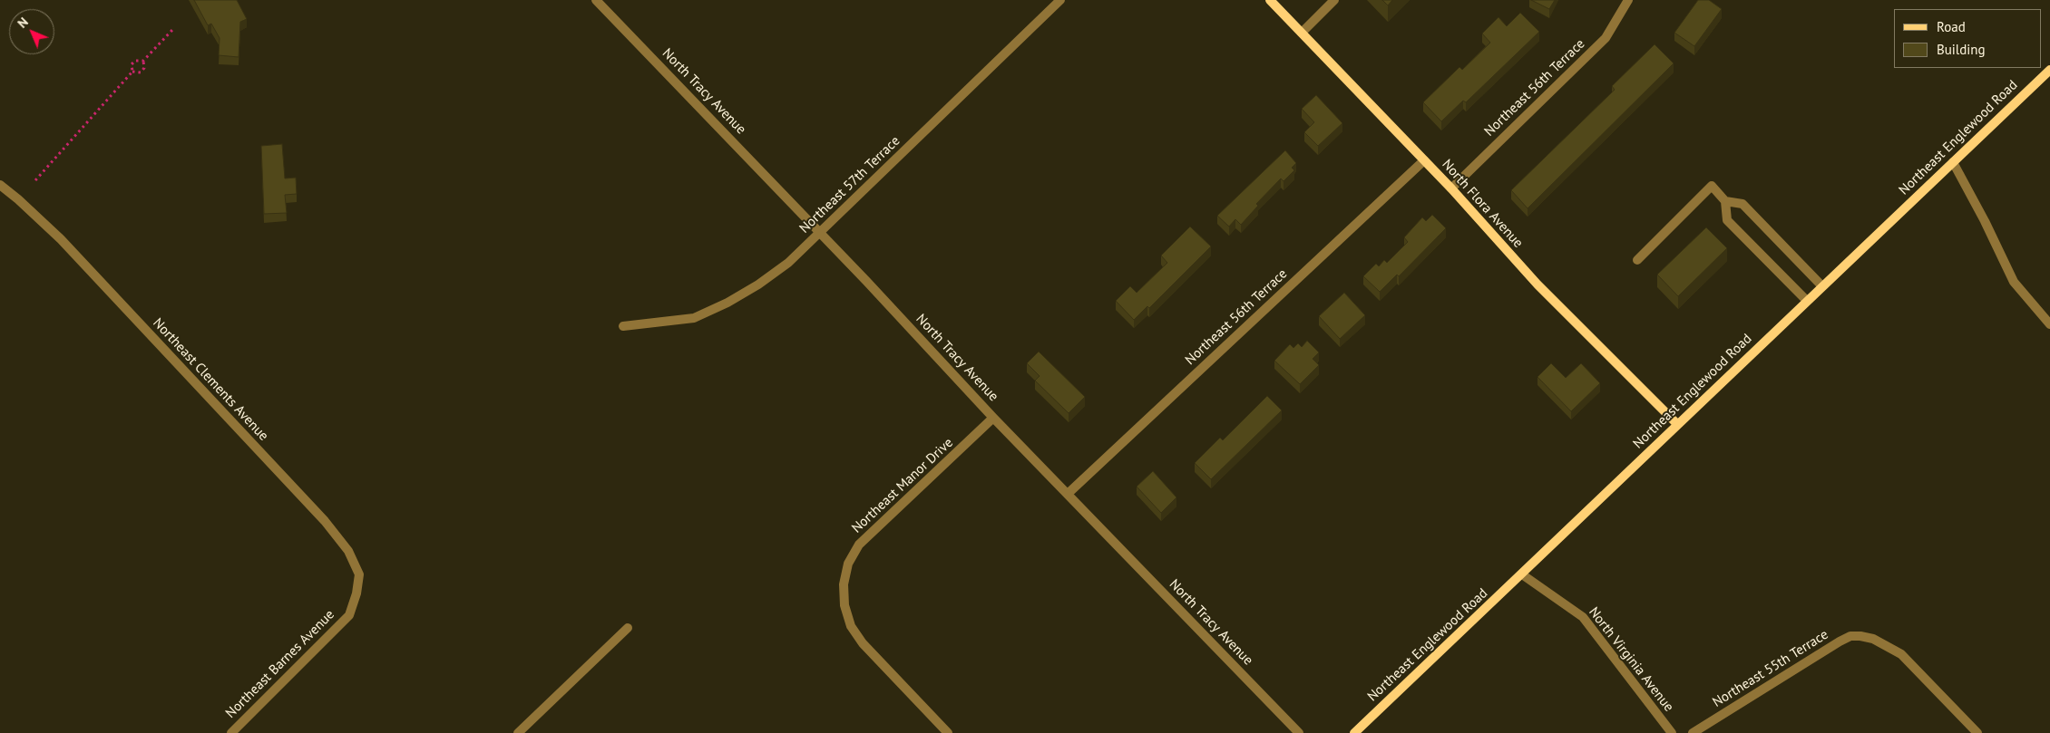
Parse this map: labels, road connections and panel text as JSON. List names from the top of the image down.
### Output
{
  "streets": {
    "main road": ["Northeast Englewood Road", "North Flora Avenue"],
    "street": [
      "Northeast 56th Terrace",
      "North Tracy Avenue",
      "Northeast 57th Terrace",
      "Northeast Clements Avenue",
      "Northeast Manor Drive",
      "North Virginia Avenue",
      "Northeast Barnes Avenue",
      "Northeast 55th Terrace"
    ]
  },
  "crossings": [
    ["Northeast 56th Terrace", "North Tracy Avenue"],
    ["Northeast 56th Terrace", "North Flora Avenue"],
    ["North Tracy Avenue", "Northeast 57th Terrace"],
    ["North Tracy Avenue", "Northeast Manor Drive"],
    ["Northeast Englewood Road", "North Flora Avenue"],
    ["Northeast Englewood Road", "North Virginia Avenue"],
    ["Northeast Clements Avenue", "Northeast Barnes Avenue"]
  ],
  "legend": ["Road", "Building"],
  "north": "top left"
}
